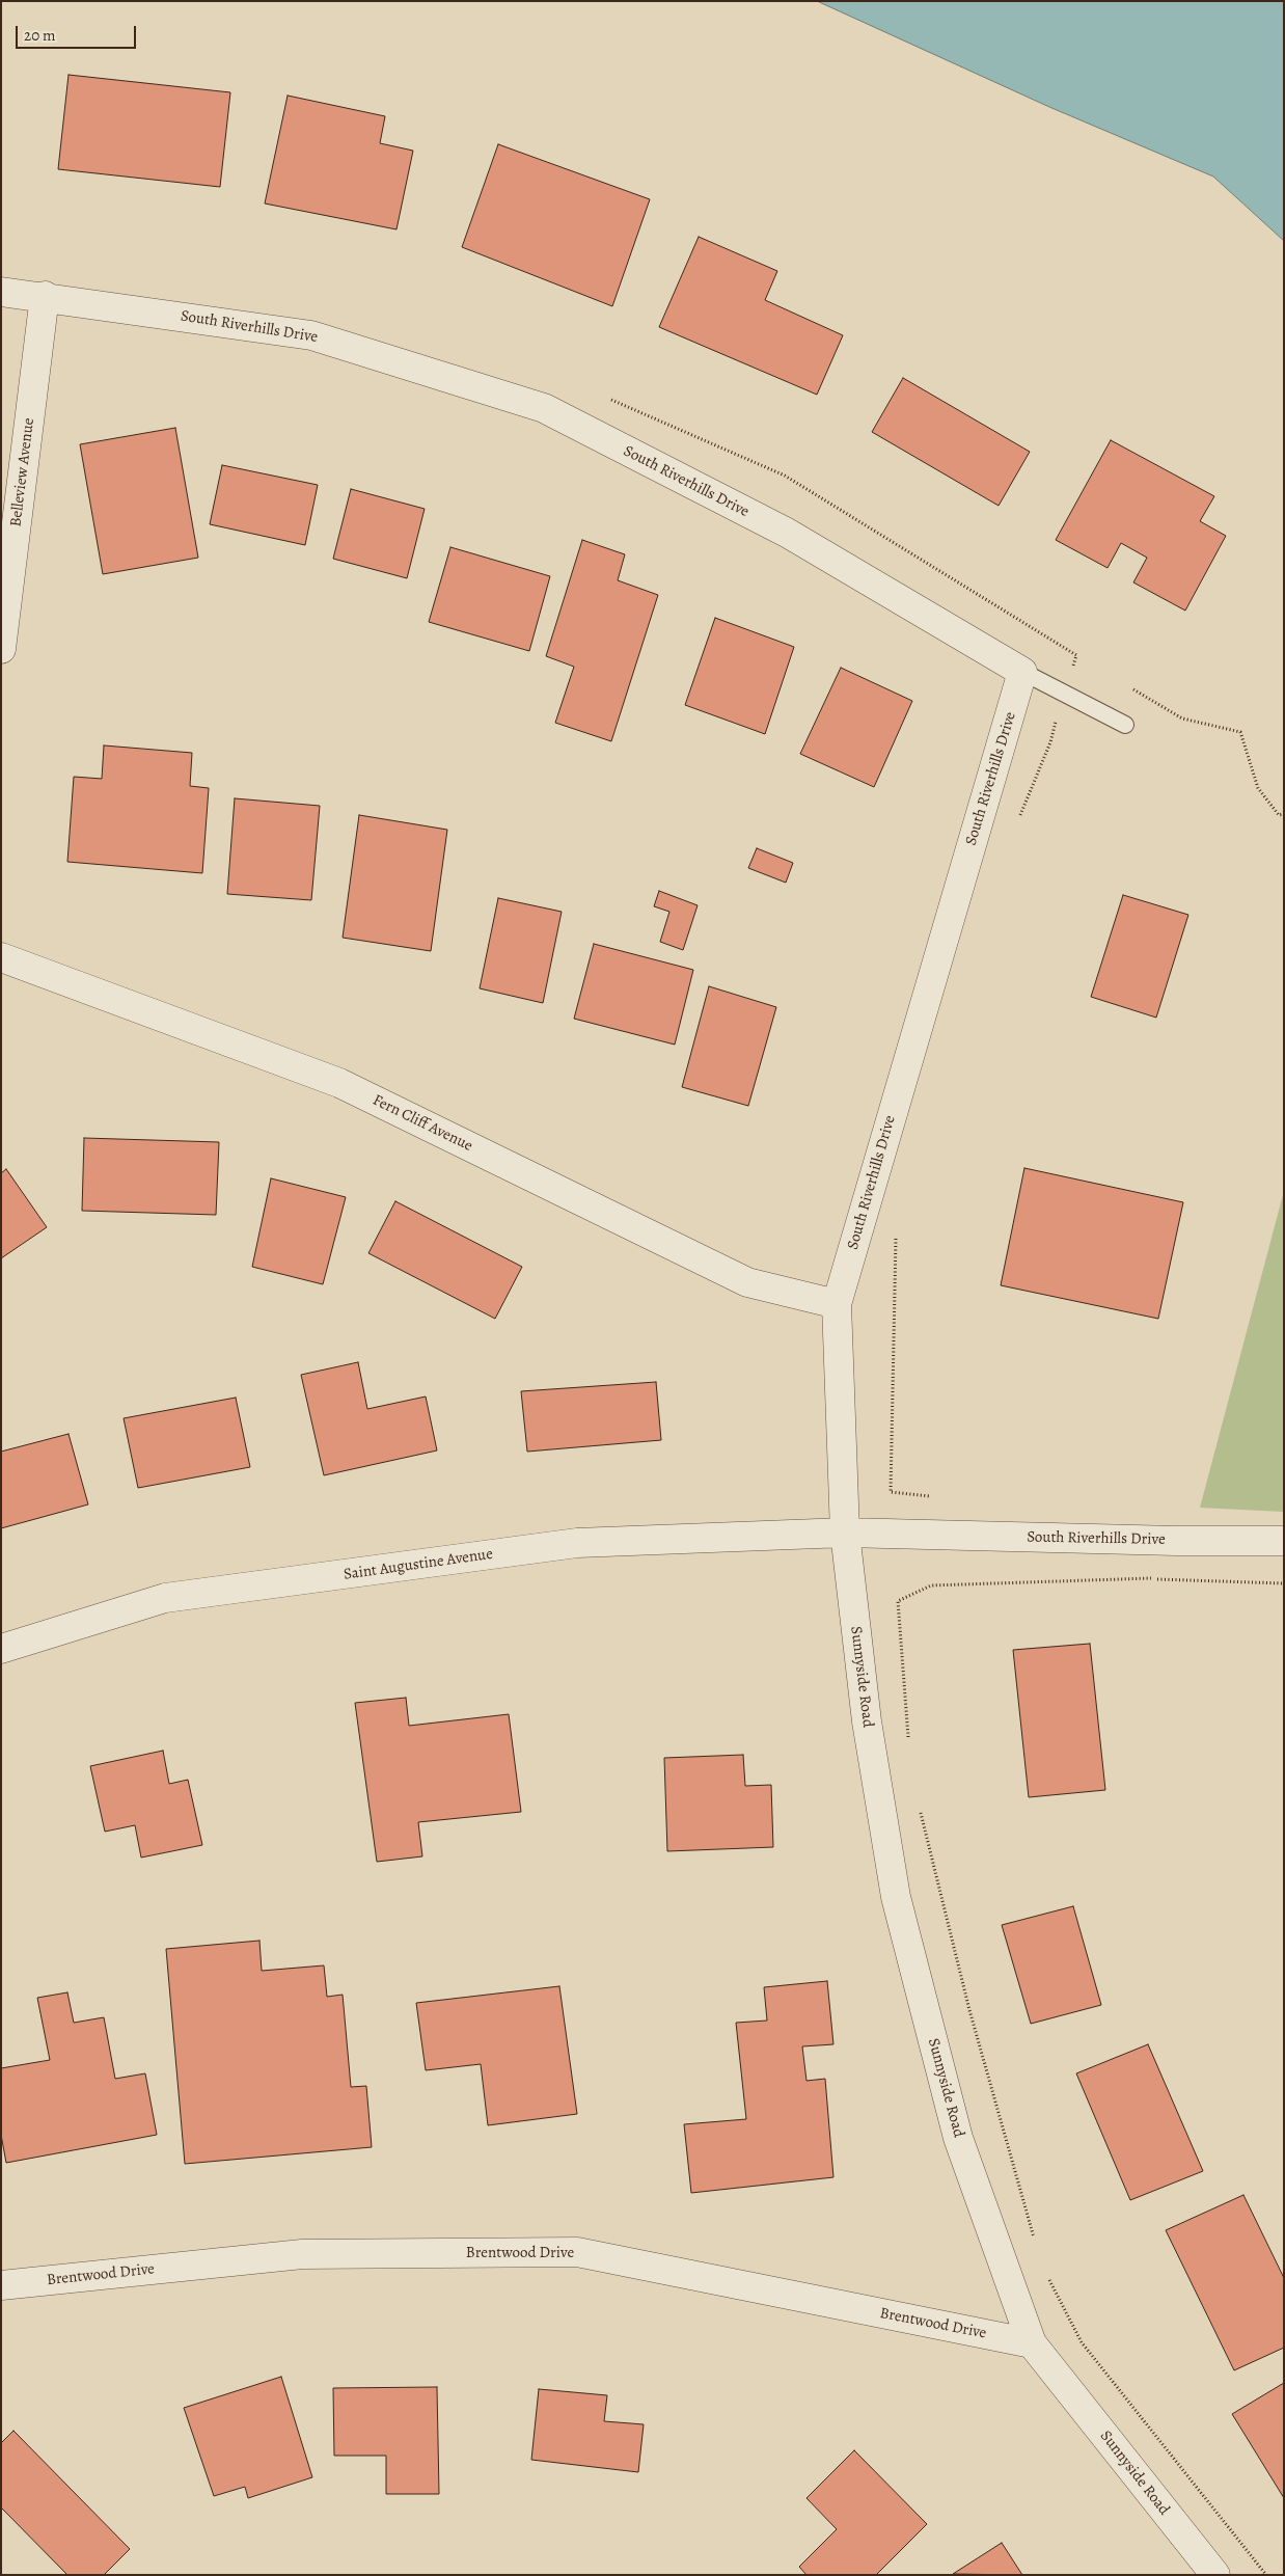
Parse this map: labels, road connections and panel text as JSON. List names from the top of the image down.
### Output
{
  "streets": {
    "street": [
      "South Riverhills Drive",
      "Belleview Avenue",
      "Fern Cliff Avenue",
      "Saint Augustine Avenue",
      "Sunnyside Road",
      "Brentwood Drive"
    ]
  },
  "crossings": [
    ["South Riverhills Drive", "Belleview Avenue"],
    ["South Riverhills Drive", "Fern Cliff Avenue"],
    ["South Riverhills Drive", "Saint Augustine Avenue"],
    ["South Riverhills Drive", "Sunnyside Road"],
    ["Saint Augustine Avenue", "Sunnyside Road"],
    ["Sunnyside Road", "Brentwood Drive"]
  ],
  "scale_bar": "20 m"
}
